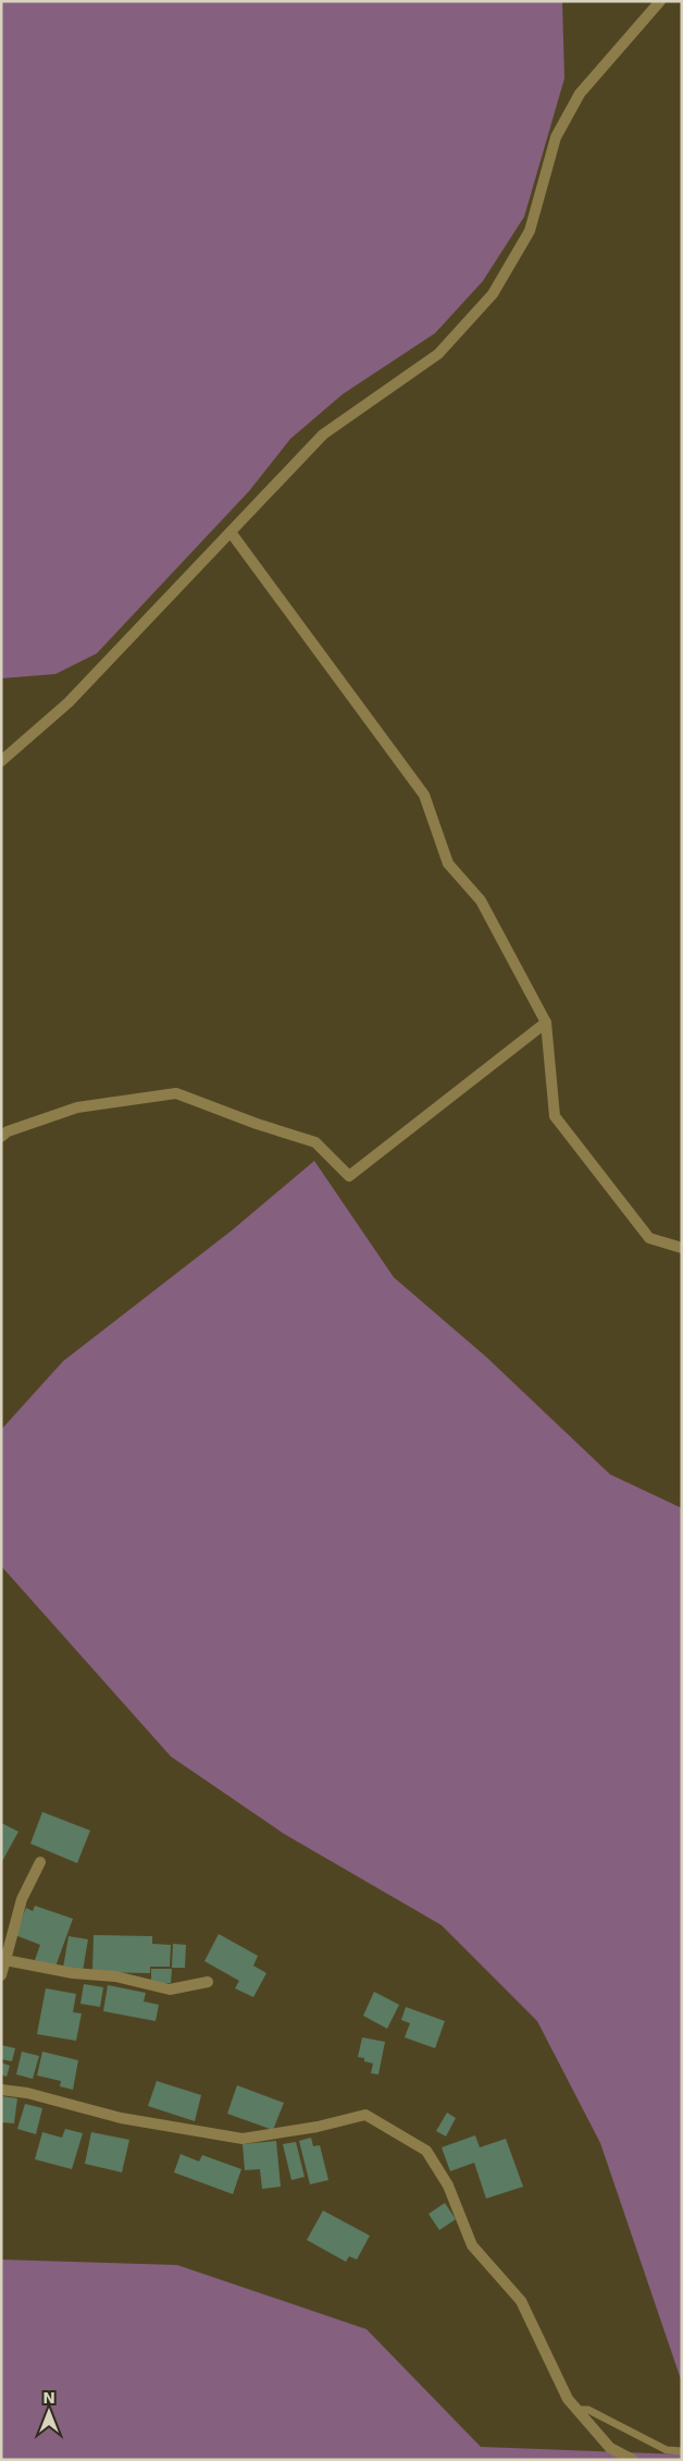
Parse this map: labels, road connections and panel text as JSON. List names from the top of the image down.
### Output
{
  "north": "top"
}
